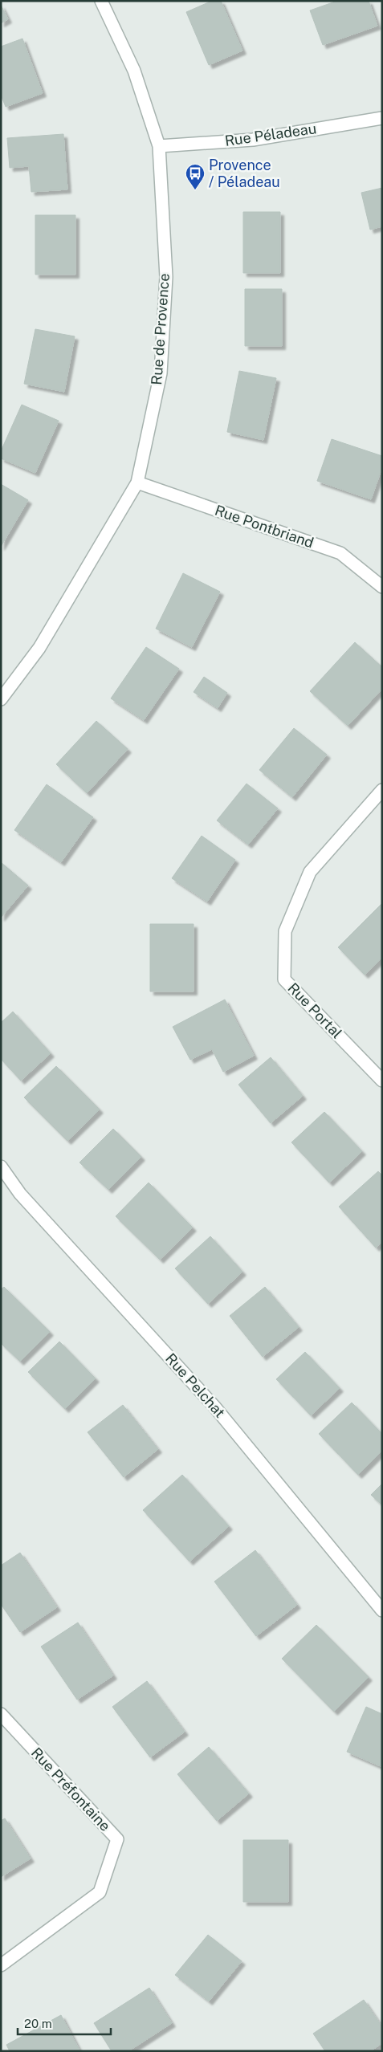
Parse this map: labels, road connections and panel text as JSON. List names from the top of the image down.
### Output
{
  "streets": {
    "street": [
      "Rue Péladeau",
      "Rue de Provence",
      "Rue Pontbriand",
      "Rue Portal",
      "Rue Pelchat",
      "Rue Préfontaine"
    ]
  },
  "crossings": [
    ["Rue Péladeau", "Rue de Provence"],
    ["Rue de Provence", "Rue Pontbriand"]
  ],
  "places": {
    "bus stop": ["Provence / Péladeau"]
  },
  "scale_bar": "20 m"
}
